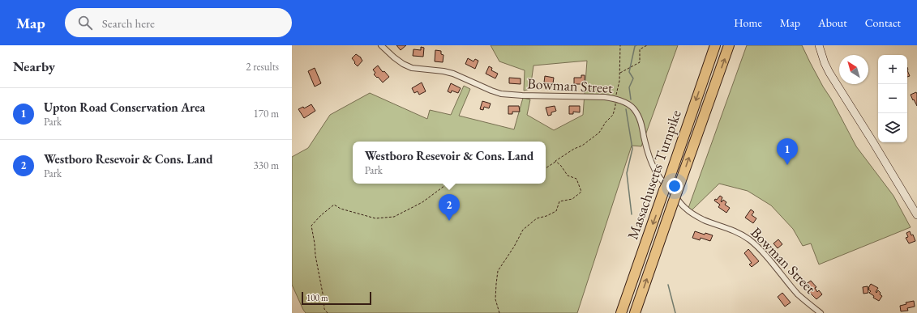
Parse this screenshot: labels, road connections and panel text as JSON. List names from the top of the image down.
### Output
{
  "streets": {
    "highway": ["Massachusetts Turnpike"],
    "street": ["Bowman Street"]
  },
  "scale_bar": "100 m",
  "north": "top left",
  "page": {
    "header": "Map",
    "search": "Search here",
    "nav": [
      "Home",
      "Map",
      "About",
      "Contact"
    ],
    "heading": ["Nearby", "2 results"],
    "map_buttons": ["+", "−"],
    "list": [
      {
        "mark": "1",
        "name": "Upton Road Conservation Area",
        "note": "Park",
        "value": "170 m"
      },
      {
        "mark": "2",
        "name": "Westboro Resevoir & Cons. Land",
        "note": "Park",
        "value": "330 m"
      }
    ],
    "pins": ["1", "2"],
    "popup": ["Westboro Resevoir & Cons. Land", "Park"],
    "scale": "100 m"
  }
}
